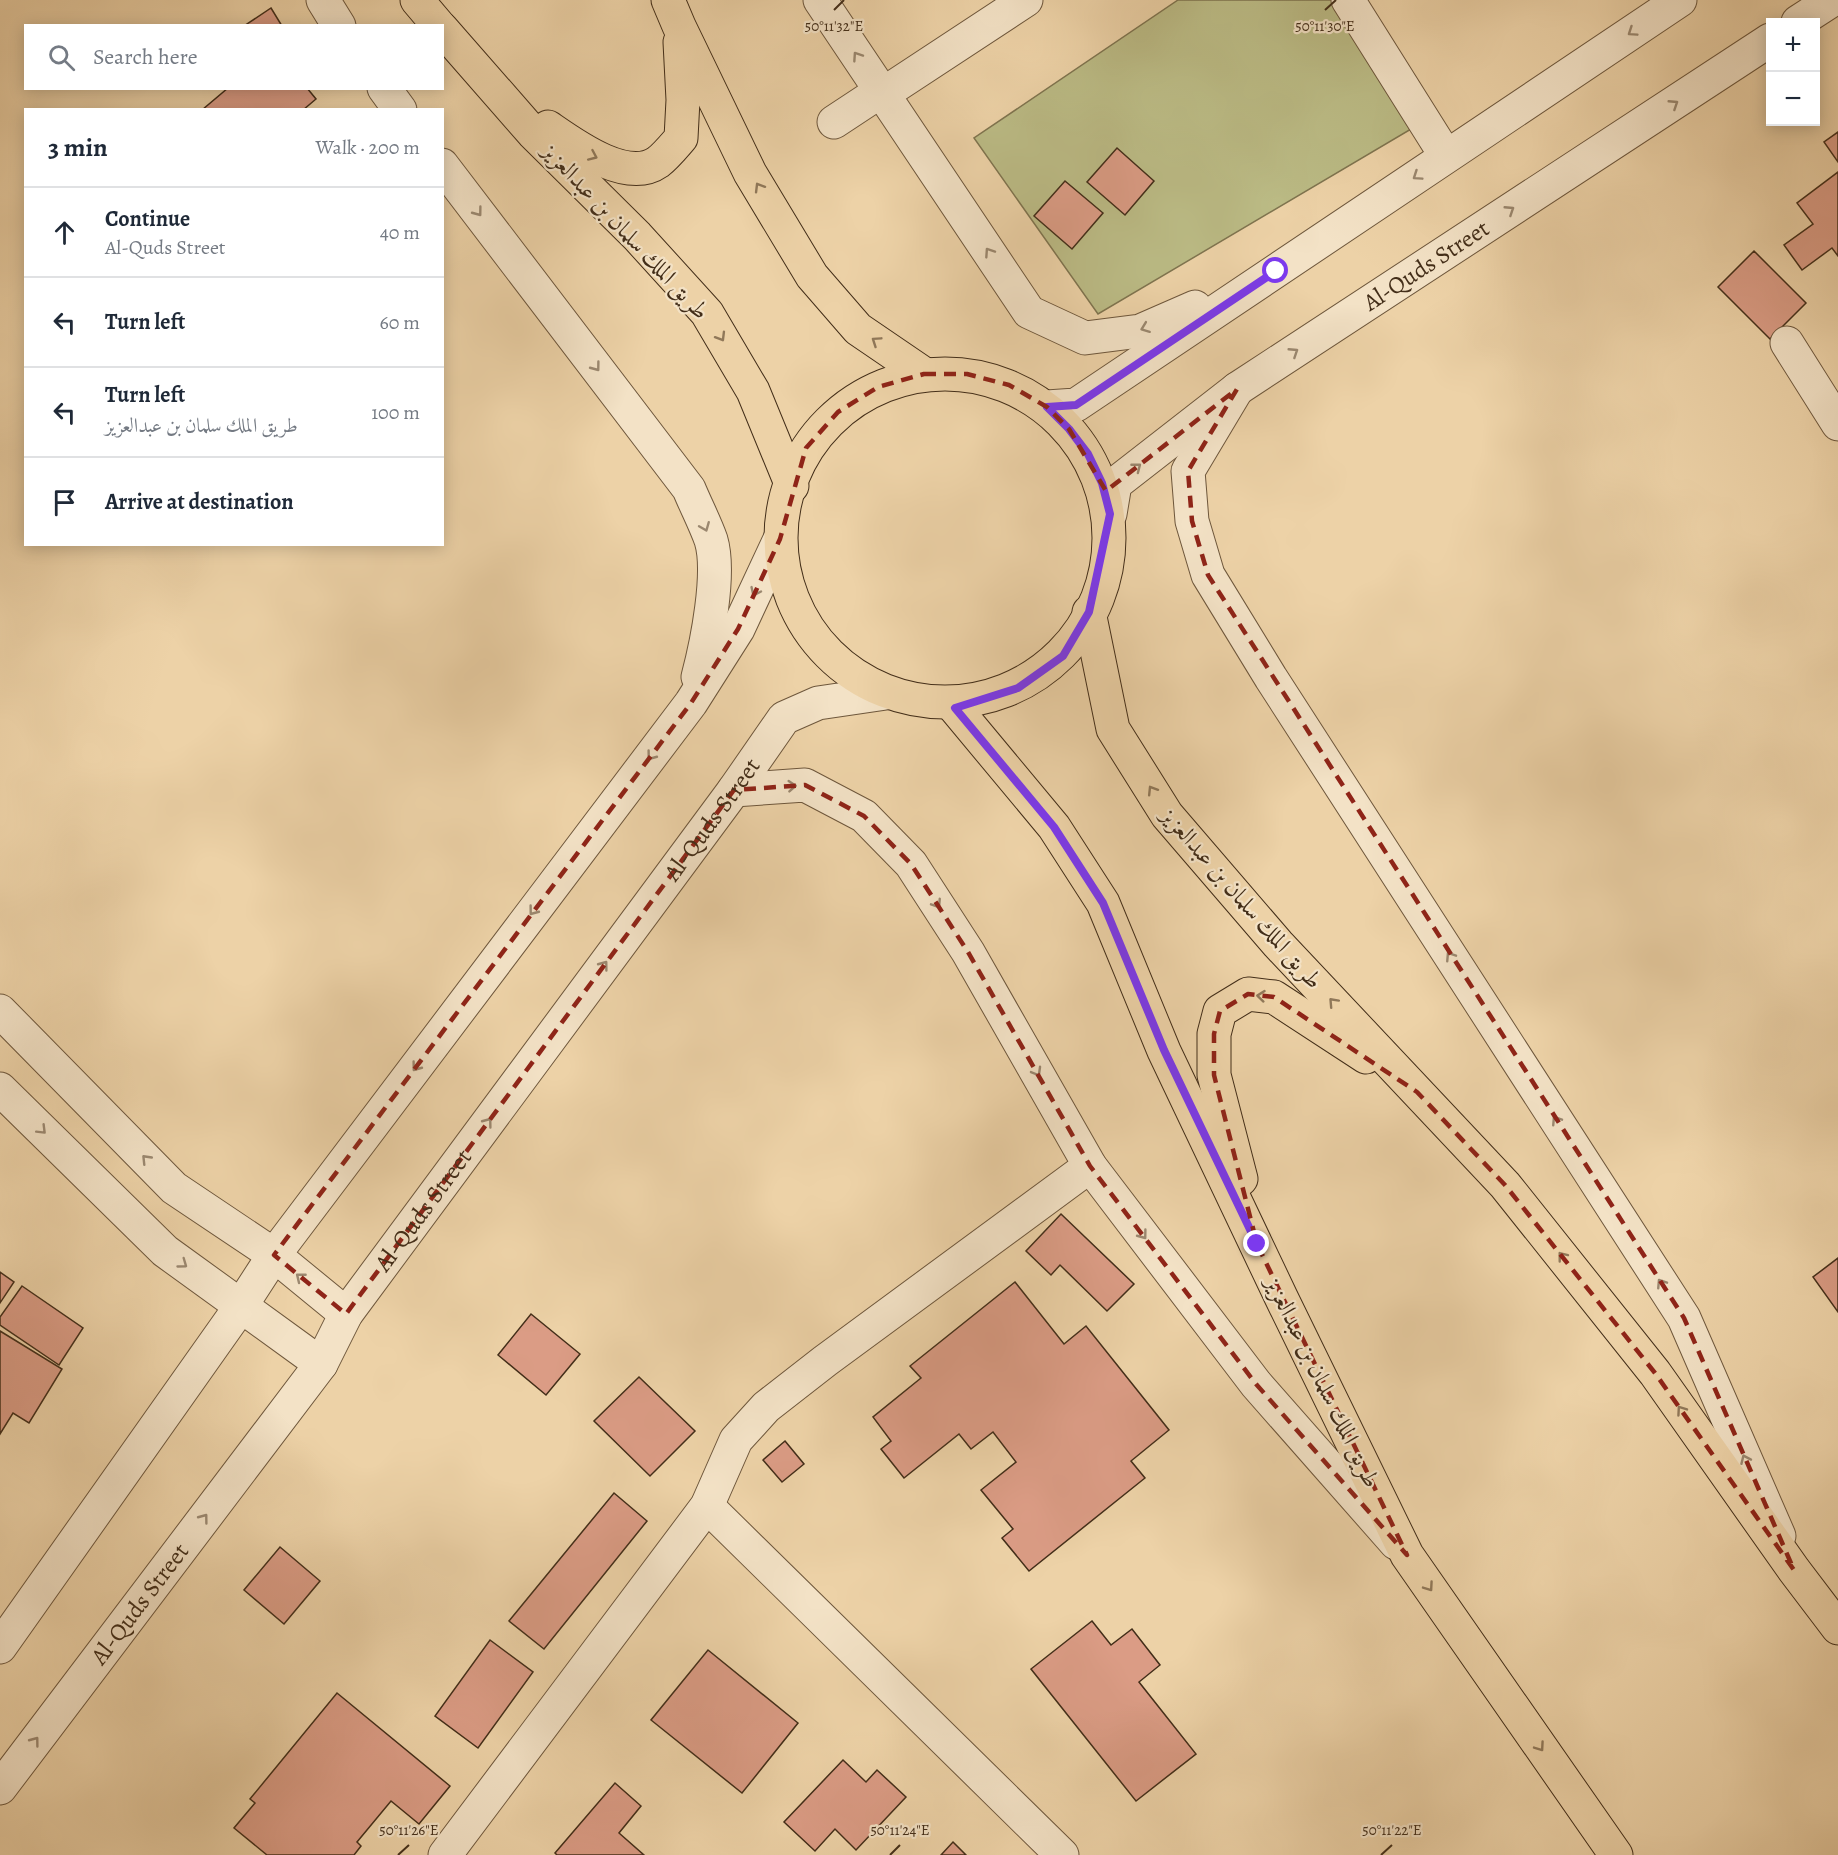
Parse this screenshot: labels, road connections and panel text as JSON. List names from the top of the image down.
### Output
{
  "streets": {
    "main road": ["طريق الملك سلمان بن عبدالعزيز"],
    "street": ["Al-Quds Street"]
  },
  "page": {
    "map_buttons": ["+", "−"],
    "search": "Search here",
    "heading": ["3 min", "Walk · 200 m"],
    "list": [
      ["Continue", "Al-Quds Street", "40 m"],
      ["Turn left", "60 m"],
      ["Turn left", "طريق الملك سلمان بن عبدالعزيز", "100 m"],
      "Arrive at destination"
    ]
  },
  "coordinates": [
    "50°11'32\"E",
    "50°11'30\"E",
    "50°11'26\"E",
    "50°11'24\"E",
    "50°11'22\"E"
  ]
}
